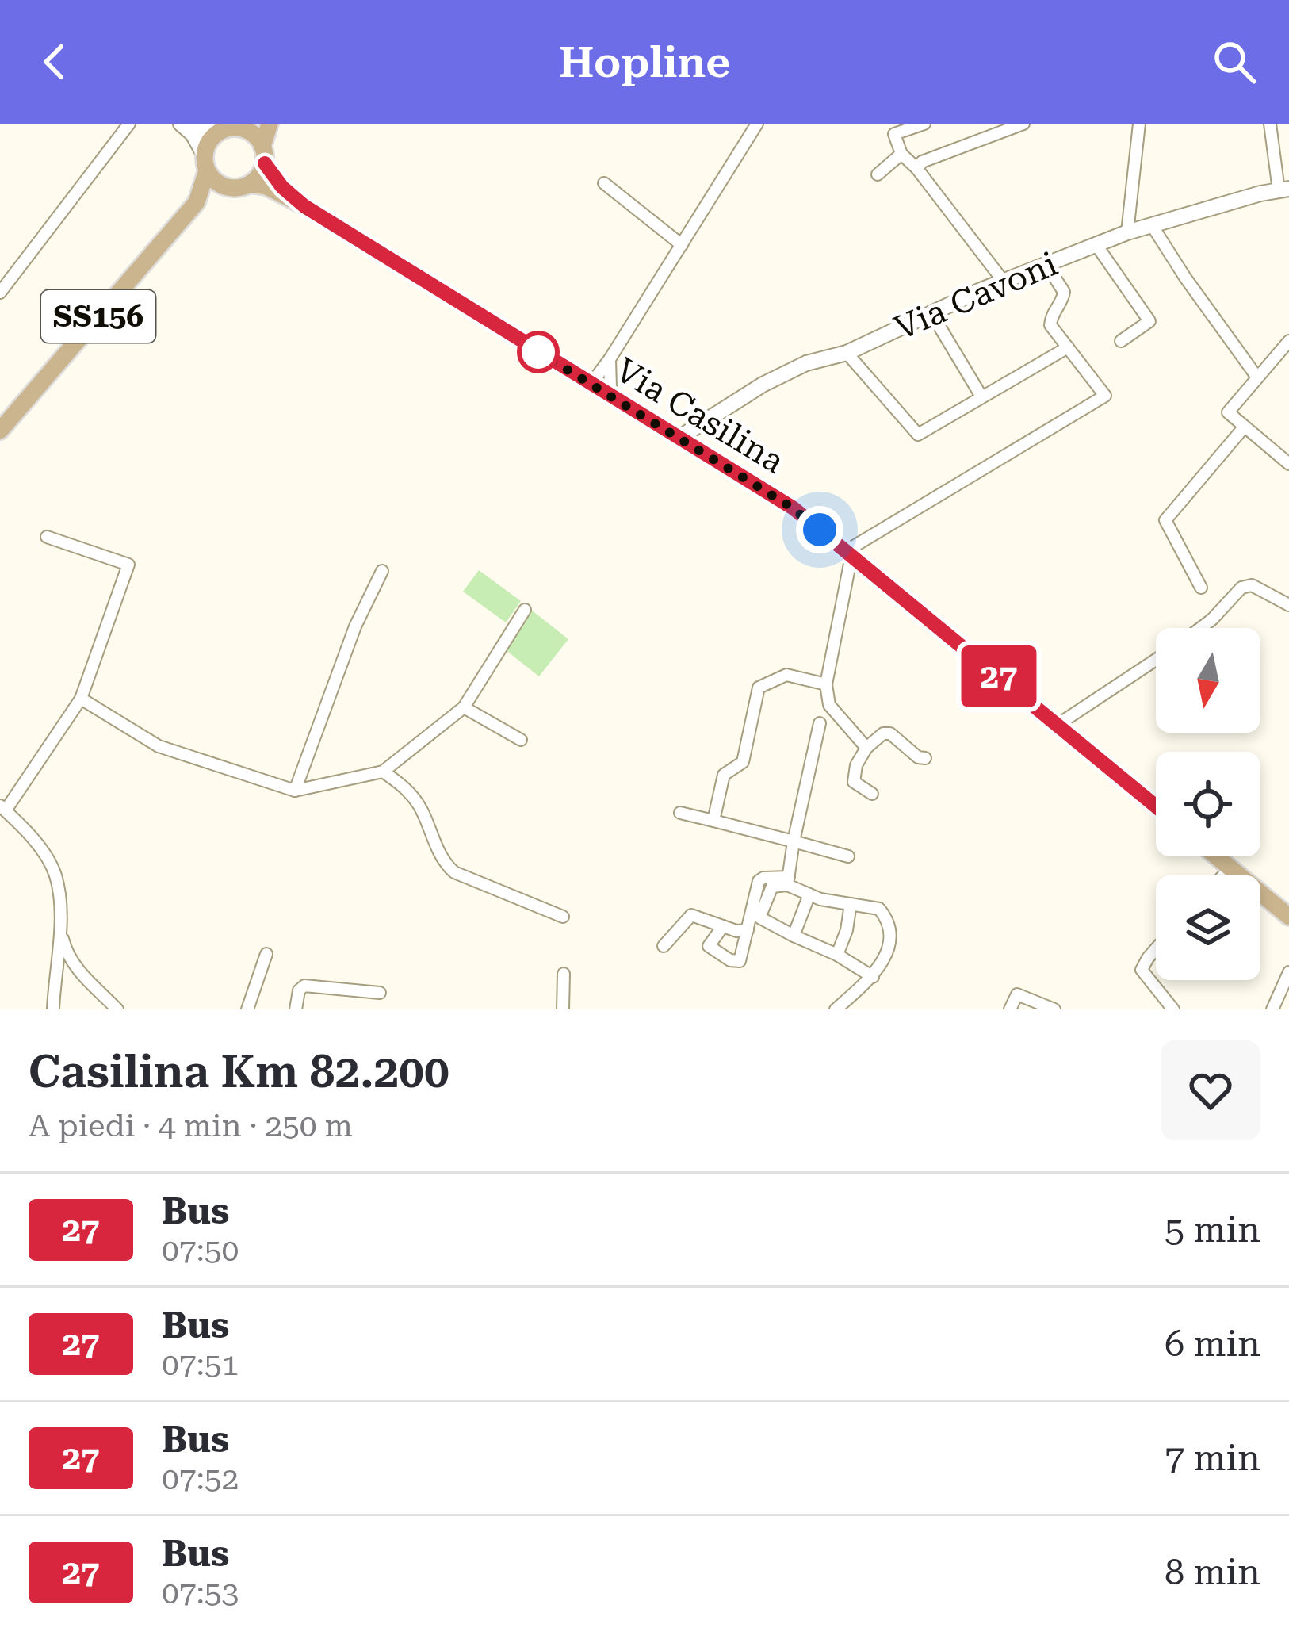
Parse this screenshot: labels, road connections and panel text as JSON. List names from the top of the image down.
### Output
{
  "streets": {
    "main road": ["SS156", "Via Casilina"],
    "street": ["Via Cavoni"]
  },
  "crossings": [
    ["Via Cavoni", "Via Casilina"],
    ["SS156", "Via Casilina"]
  ],
  "lines": ["bus line 27"],
  "north": "bottom",
  "page": {
    "header": "Hopline",
    "on_map": "27",
    "heading": ["Casilina Km 82.200", "A piedi · 4 min · 250 m"],
    "list": [
      {
        "mark": "27",
        "name": "Bus",
        "note": "07:50",
        "value": "5 min"
      },
      {
        "mark": "27",
        "name": "Bus",
        "note": "07:51",
        "value": "6 min"
      },
      {
        "mark": "27",
        "name": "Bus",
        "note": "07:52",
        "value": "7 min"
      },
      {
        "mark": "27",
        "name": "Bus",
        "note": "07:53",
        "value": "8 min"
      }
    ]
  }
}
